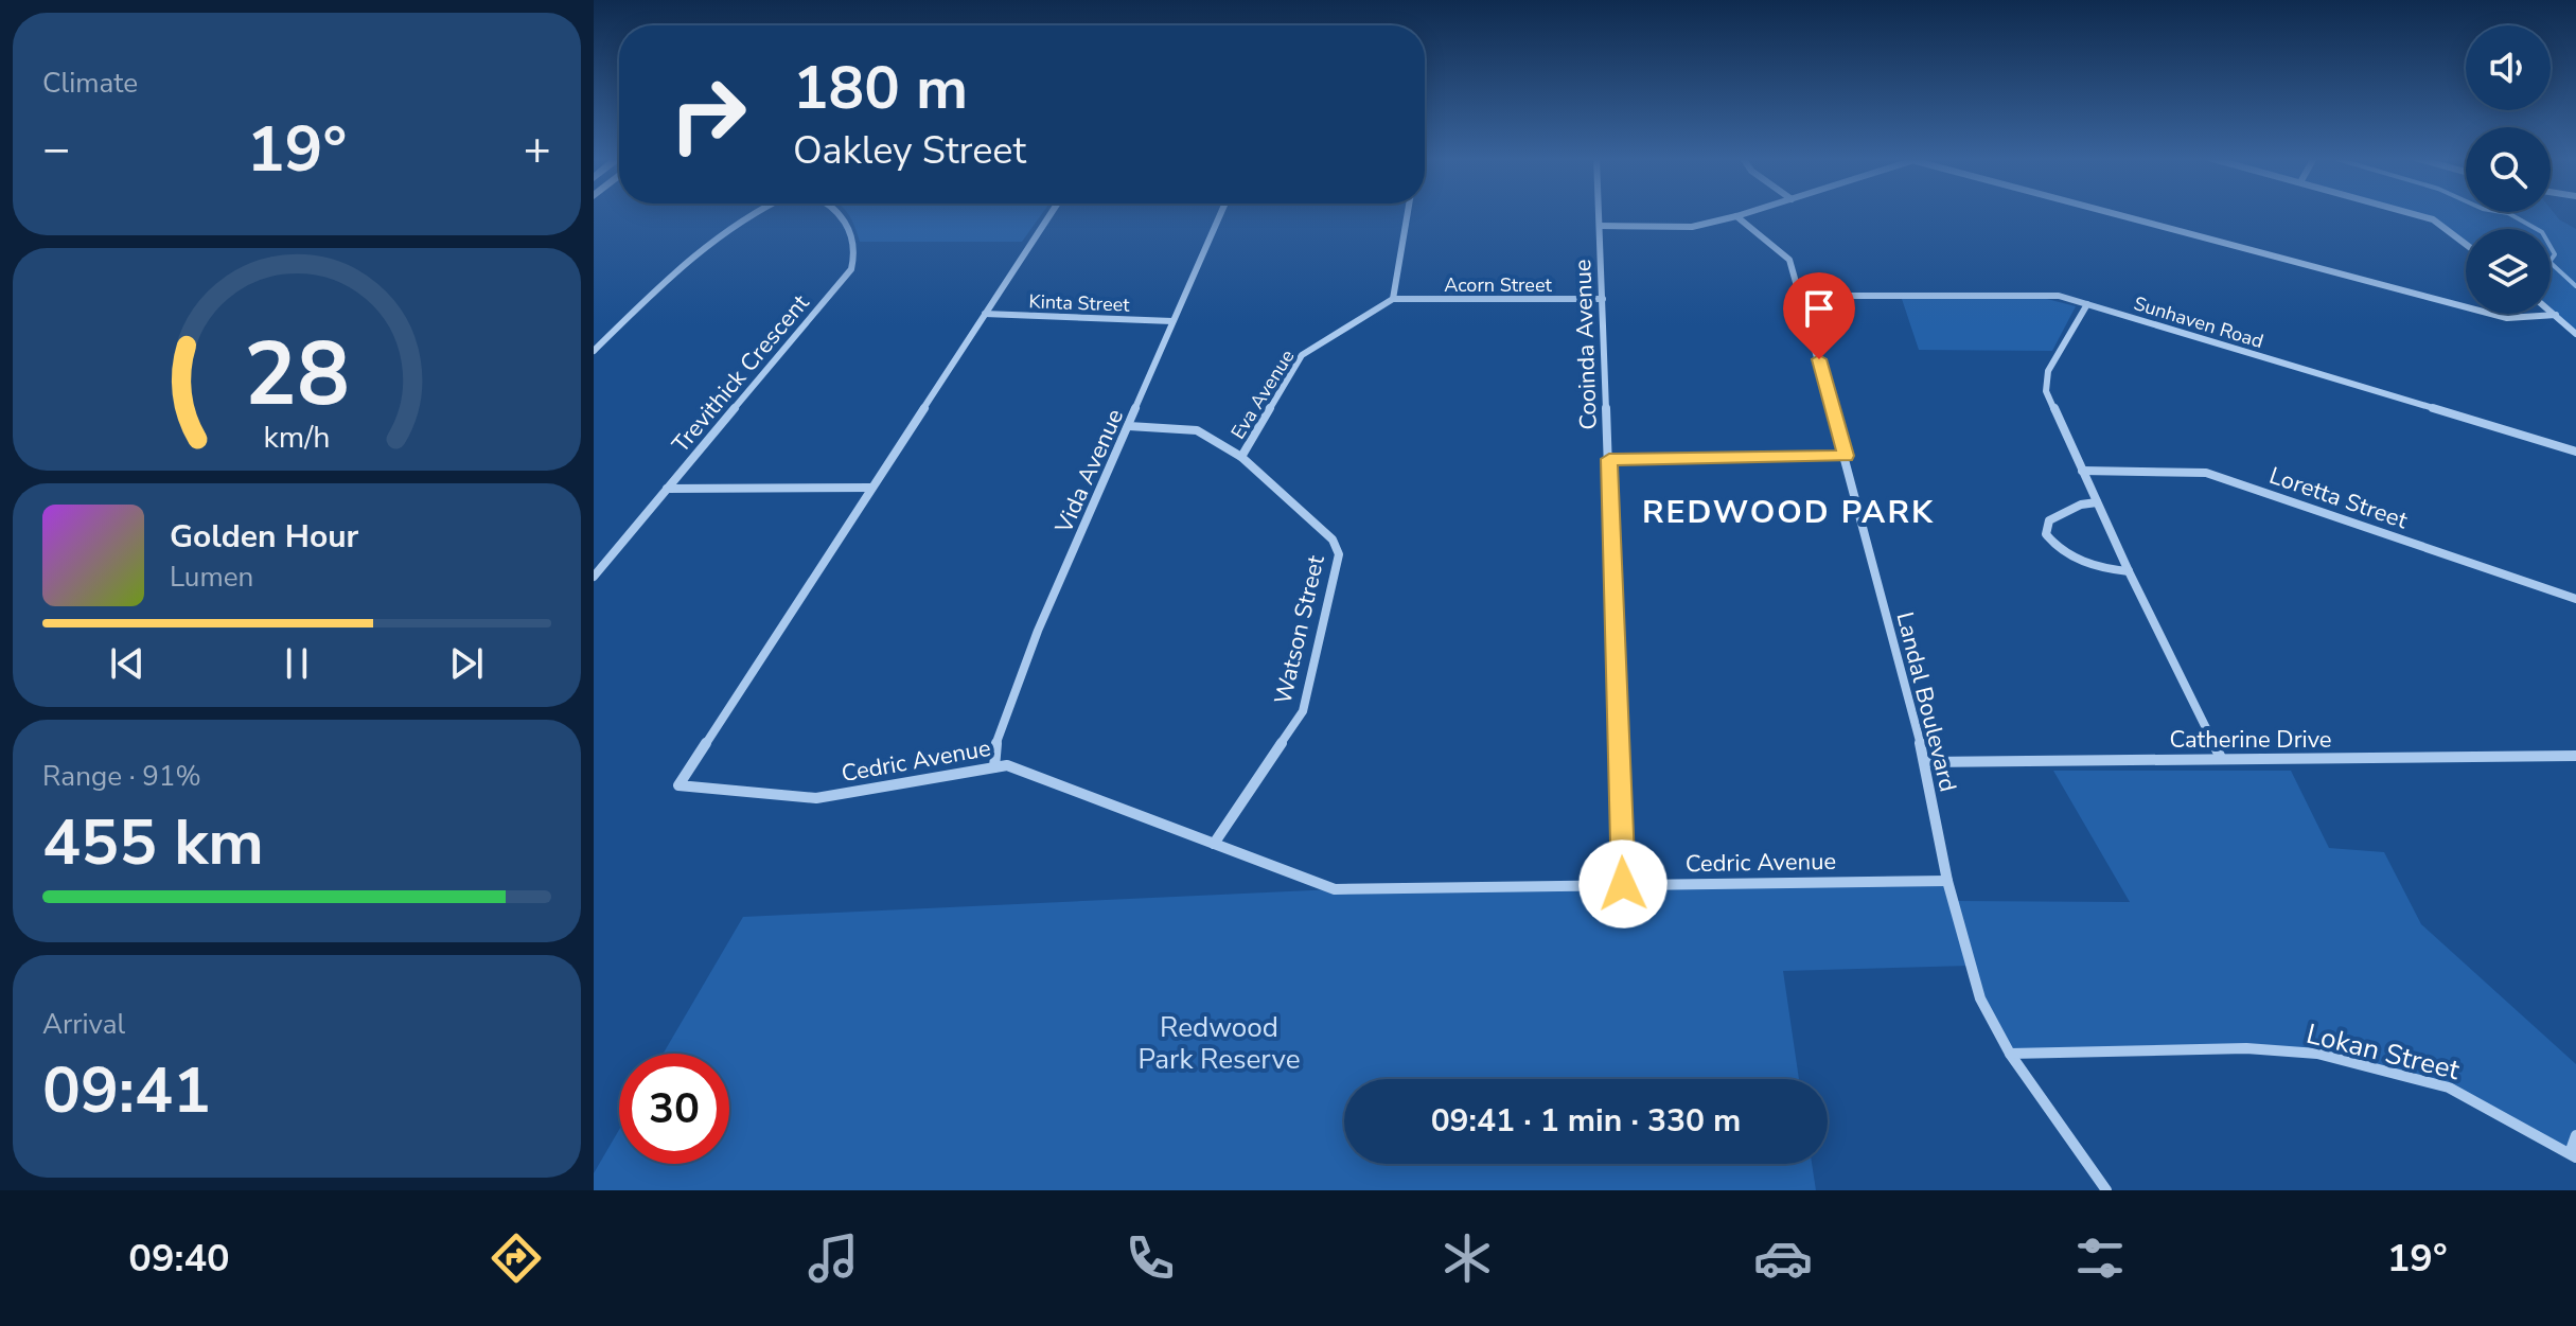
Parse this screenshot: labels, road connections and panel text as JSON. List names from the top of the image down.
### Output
{
  "streets": {
    "street": [
      "Acorn Street",
      "Kinta Street",
      "Sunhaven Road",
      "Cooinda Avenue",
      "Trevithick Crescent",
      "Eva Avenue",
      "Vida Avenue",
      "Loretta Street",
      "Watson Street",
      "Landal Boulevard",
      "Catherine Drive",
      "Cedric Avenue",
      "Lokan Street"
    ]
  },
  "crossings": [
    ["Acorn Street", "Cooinda Avenue"],
    ["Acorn Street", "Eva Avenue"],
    ["Kinta Street", "Vida Avenue"],
    ["Kinta Street", "Cedric Avenue"],
    ["Sunhaven Road", "Landal Boulevard"],
    ["Cooinda Avenue", "Cedric Avenue"],
    ["Eva Avenue", "Watson Street"],
    ["Vida Avenue", "Watson Street"],
    ["Vida Avenue", "Cedric Avenue"],
    ["Watson Street", "Cedric Avenue"],
    ["Landal Boulevard", "Catherine Drive"],
    ["Landal Boulevard", "Cedric Avenue"],
    ["Landal Boulevard", "Lokan Street"]
  ],
  "districts": ["REDWOOD PARK"],
  "parks": ["Redwood Park Reserve"],
  "page": {
    "tile": [
      "Climate",
      ["Range · 91%", "455 km"],
      ["Arrival", "09:41"]
    ],
    "turn": ["180 m", "Oakley Street"],
    "heat": ["−", "19°", "+"],
    "song": ["Golden Hour", "Lumen"],
    "limit": "30",
    "trip": "09:41 · 1 min · 330 m",
    "tabs": ["09:40", "19°"],
    "gauge": ["28", "km/h"]
  }
}
